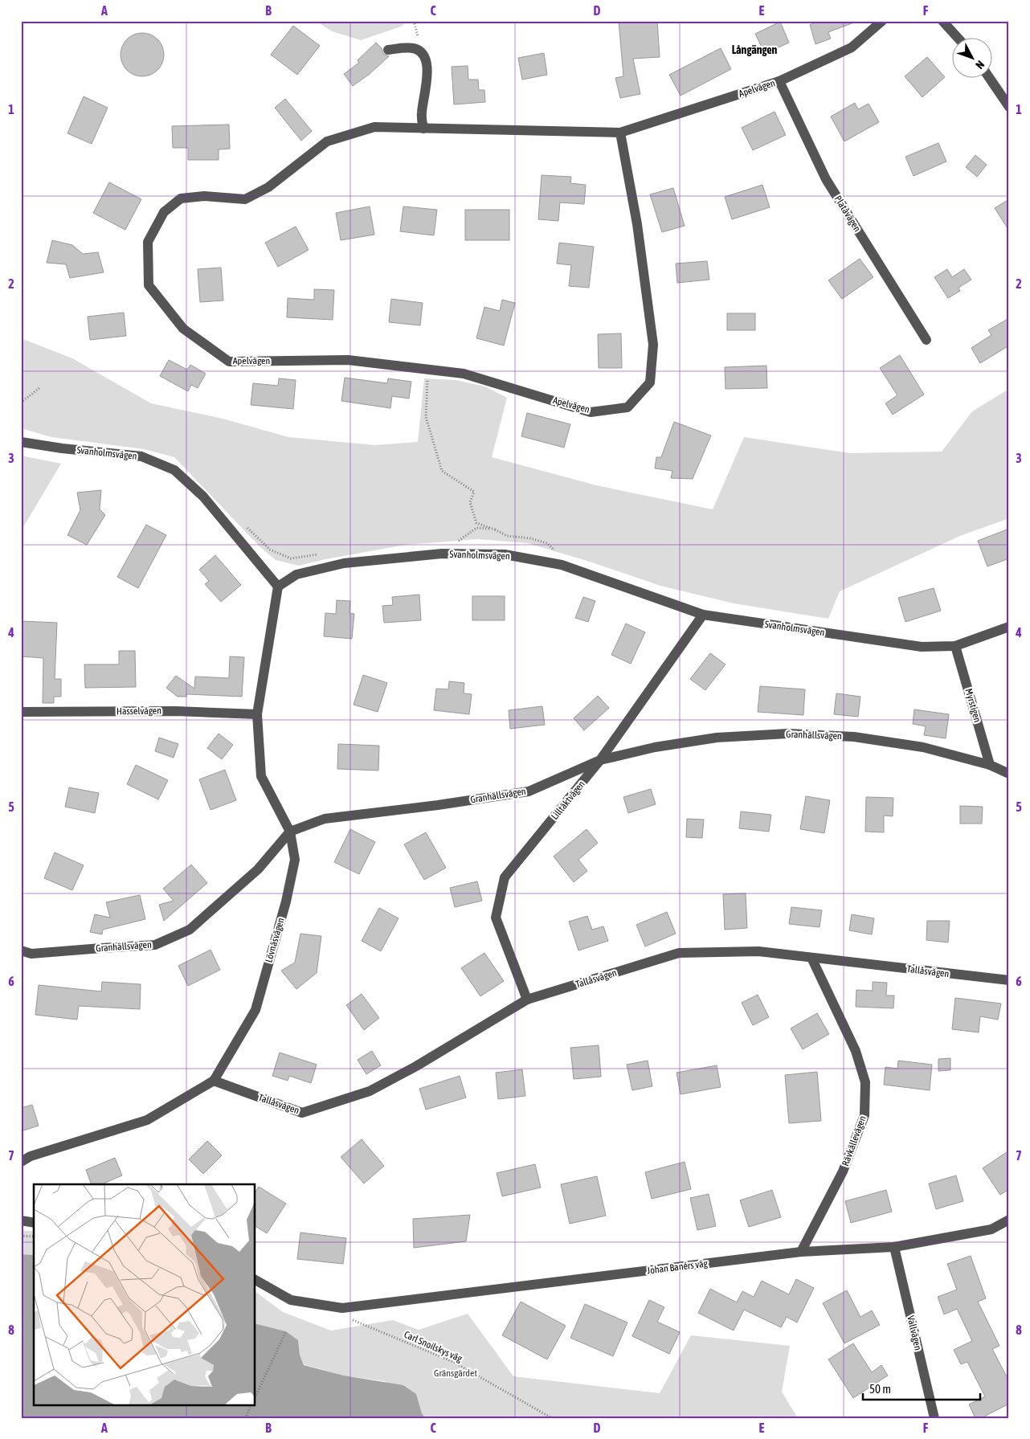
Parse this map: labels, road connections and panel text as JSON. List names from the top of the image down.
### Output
{
  "streets": {
    "street": [
      "Apelvägen",
      "Platåvägen",
      "Svanholmsvägen",
      "Myrstigen",
      "Hasselvägen",
      "Granhällsvägen",
      "Lilltäktvägen",
      "Lövnäsvägen",
      "Tallåsvägen",
      "Rävkällevägen",
      "Johan Banérs väg",
      "Vallvägen"
    ],
    "path": ["Carl Snoilskys väg"]
  },
  "crossings": [
    ["Apelvägen", "Platåvägen"],
    ["Svanholmsvägen", "Myrstigen"],
    ["Svanholmsvägen", "Lilltäktvägen"],
    ["Svanholmsvägen", "Lövnäsvägen"],
    ["Myrstigen", "Granhällsvägen"],
    ["Hasselvägen", "Lövnäsvägen"],
    ["Granhällsvägen", "Lilltäktvägen"],
    ["Granhällsvägen", "Lövnäsvägen"],
    ["Lilltäktvägen", "Tallåsvägen"],
    ["Lövnäsvägen", "Tallåsvägen"],
    ["Tallåsvägen", "Rävkällevägen"],
    ["Rävkällevägen", "Johan Banérs väg"],
    ["Johan Banérs väg", "Vallvägen"]
  ],
  "districts": ["Långängen"],
  "parks": ["Gränsgärdet"],
  "scale_bar": "50 m",
  "north": "bottom right",
  "grid": {
    "columns": [
      "A",
      "B",
      "C",
      "D",
      "E",
      "F"
    ],
    "rows": [
      "1",
      "2",
      "3",
      "4",
      "5",
      "6",
      "7",
      "8"
    ]
  }
}
